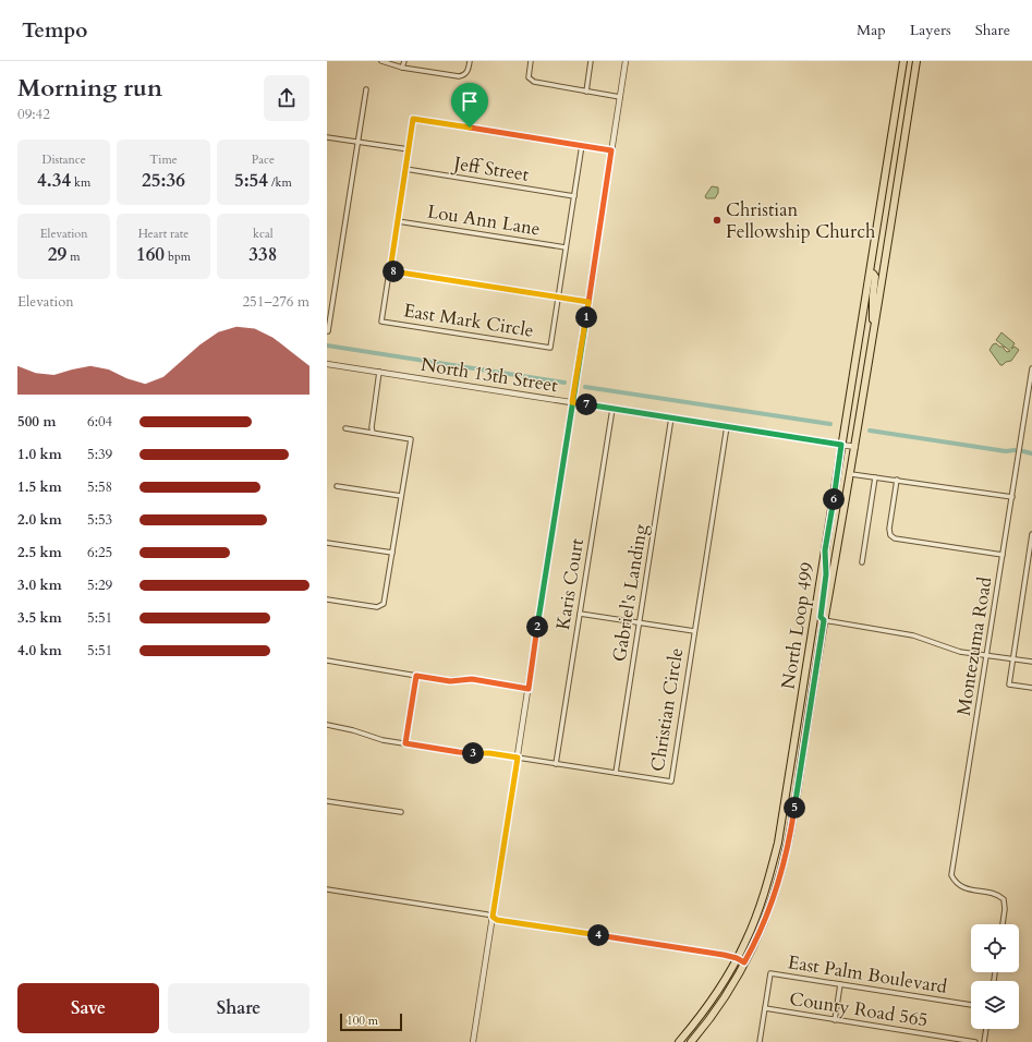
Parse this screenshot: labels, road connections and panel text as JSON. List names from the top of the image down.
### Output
{
  "streets": {
    "main road": ["North Loop 499"],
    "street": [
      "Jeff Street",
      "Lou Ann Lane",
      "East Mark Circle",
      "North 13th Street",
      "Karis Court",
      "Gabriel's Landing",
      "Montezuma Road",
      "Christian Circle",
      "East Palm Boulevard",
      "County Road 565"
    ]
  },
  "crossings": [
    ["North 13th Street", "Karis Court"],
    ["North 13th Street", "Gabriel's Landing"],
    ["North 13th Street", "North Loop 499"],
    ["North 13th Street", "Christian Circle"],
    ["Karis Court", "Christian Circle"],
    ["Gabriel's Landing", "Christian Circle"],
    ["East Palm Boulevard", "County Road 565"]
  ],
  "places": ["Christian Fellowship Church"],
  "scale_bar": "100 m",
  "page": {
    "header": "Tempo",
    "nav": ["Map", "Layers", "Share"],
    "heading": ["Morning run", "09:42"],
    "stats": [
      ["Distance", "4.34 km"],
      ["Time", "25:36"],
      ["Pace", "5:54 /km"],
      ["Elevation", "29 m"],
      ["Heart rate", "160 bpm"],
      ["kcal", "338"]
    ],
    "pins": [
      "8",
      "1",
      "7",
      "6",
      "2",
      "3",
      "5",
      "4"
    ],
    "chart": ["Elevation", "251–276 m"],
    "list": [
      {
        "name": "500 m",
        "note": "6:04"
      },
      {
        "name": "1.0 km",
        "note": "5:39"
      },
      {
        "name": "1.5 km",
        "note": "5:58"
      },
      {
        "name": "2.0 km",
        "note": "5:53"
      },
      {
        "name": "2.5 km",
        "note": "6:25"
      },
      {
        "name": "3.0 km",
        "note": "5:29"
      },
      {
        "name": "3.5 km",
        "note": "5:51"
      },
      {
        "name": "4.0 km",
        "note": "5:51"
      }
    ],
    "buttons": ["Save", "Share"],
    "scale": "100 m"
  }
}
